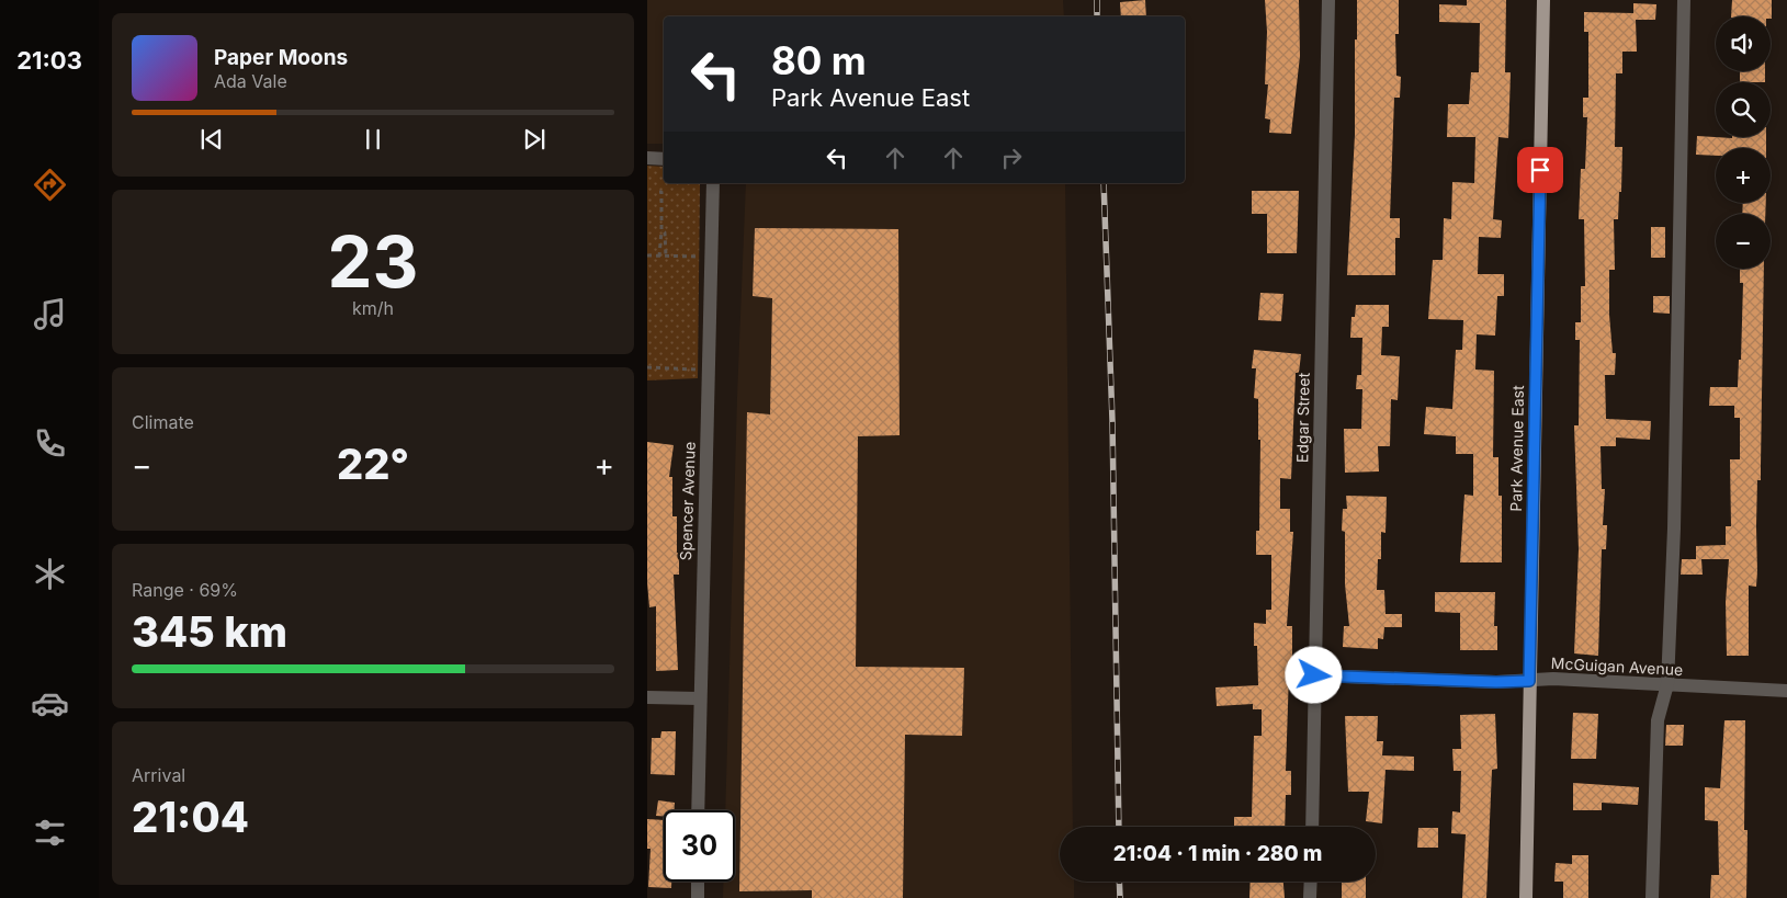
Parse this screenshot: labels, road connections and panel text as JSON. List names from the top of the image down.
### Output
{
  "streets": {
    "main road": ["Park Avenue East"],
    "street": ["Edgar Street", "Spencer Avenue", "McGuigan Avenue"]
  },
  "crossings": [
    ["Edgar Street", "McGuigan Avenue"],
    ["Park Avenue East", "McGuigan Avenue"]
  ],
  "page": {
    "tabs": "21:03",
    "map_buttons": ["+", "−"],
    "turn": ["80 m", "Park Avenue East"],
    "song": ["Paper Moons", "Ada Vale"],
    "tile": [
      ["23", "km/h"],
      "Climate",
      ["Range · 69%", "345 km"],
      ["Arrival", "21:04"]
    ],
    "heat": ["−", "22°", "+"],
    "limit": "30",
    "trip": "21:04 · 1 min · 280 m"
  }
}
